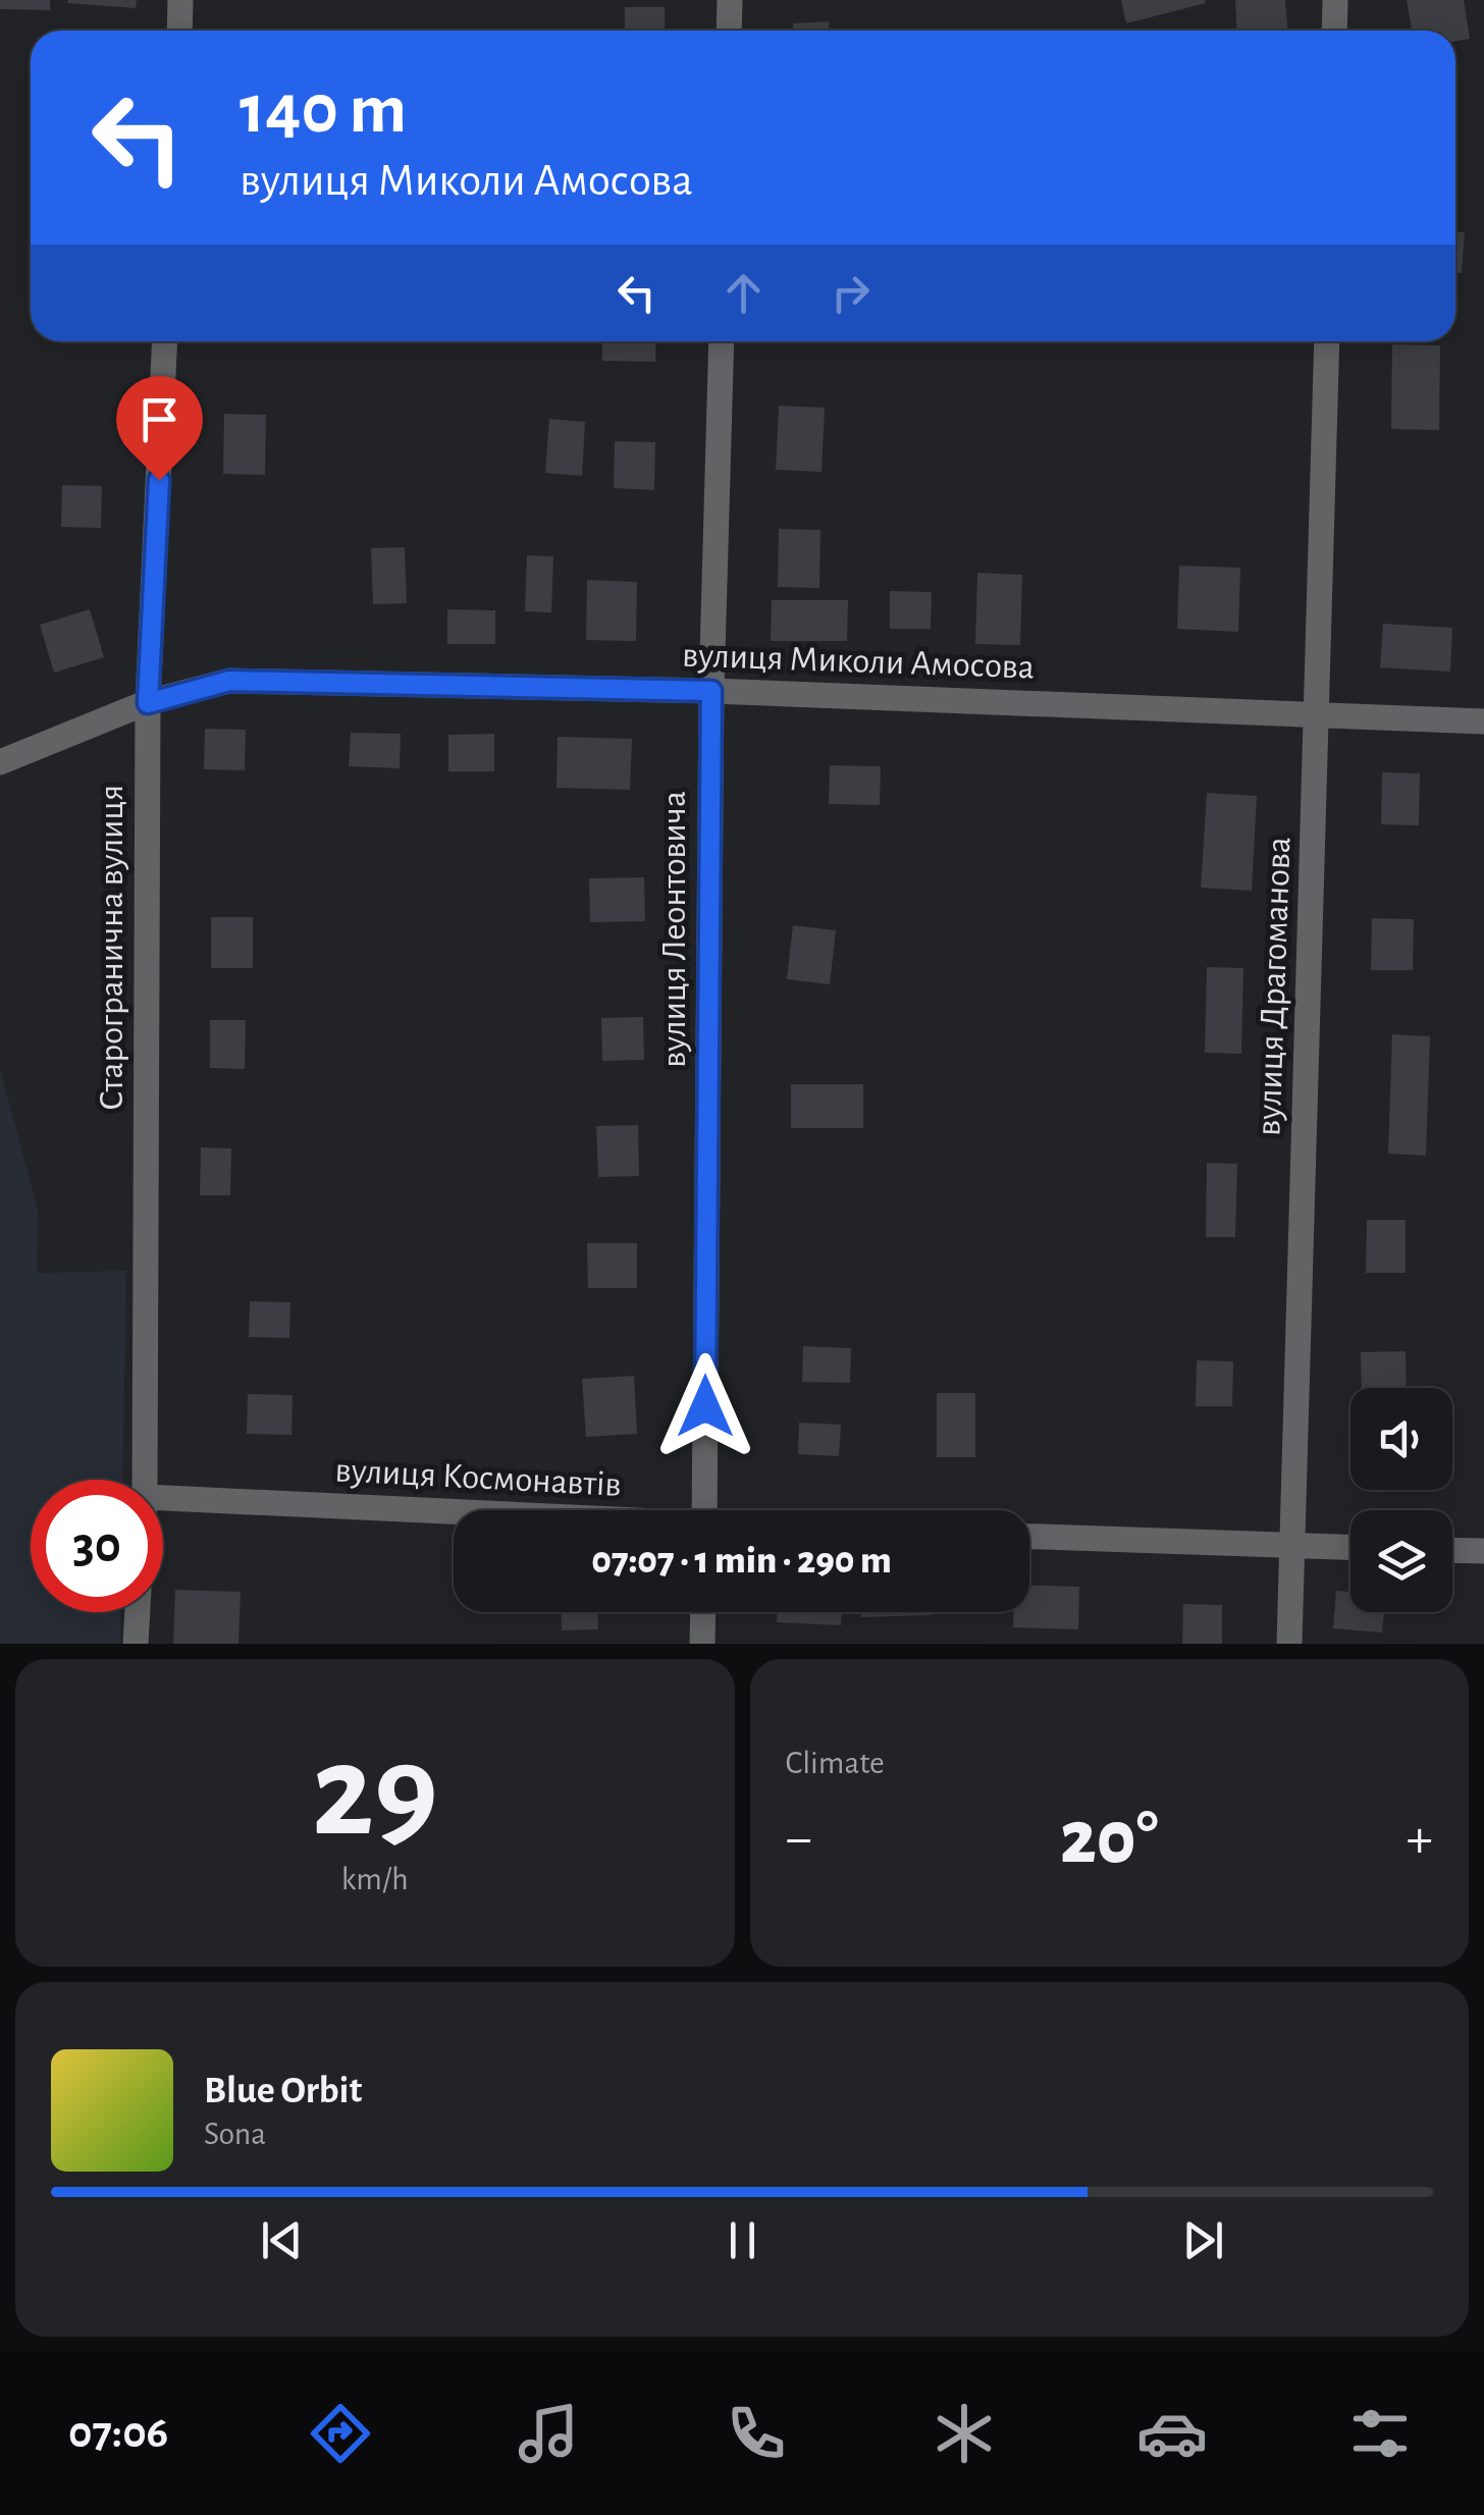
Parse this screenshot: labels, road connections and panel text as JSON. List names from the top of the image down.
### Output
{
  "streets": {
    "street": [
      "вулиця Миколи Амосова",
      "вулиця Леонтовича",
      "Старогранична вулиця",
      "вулиця Драгоманова",
      "вулиця Космонавтів"
    ]
  },
  "crossings": [
    ["вулиця Миколи Амосова", "вулиця Леонтовича"],
    ["вулиця Миколи Амосова", "Старогранична вулиця"],
    ["вулиця Миколи Амосова", "вулиця Драгоманова"]
  ],
  "page": {
    "turn": ["140 m", "вулиця Миколи Амосова"],
    "limit": "30",
    "trip": "07:07 · 1 min · 290 m",
    "tile": [
      ["29", "km/h"],
      "Climate"
    ],
    "heat": ["−", "20°", "+"],
    "song": ["Blue Orbit", "Sona"],
    "tabs": "07:06"
  }
}
